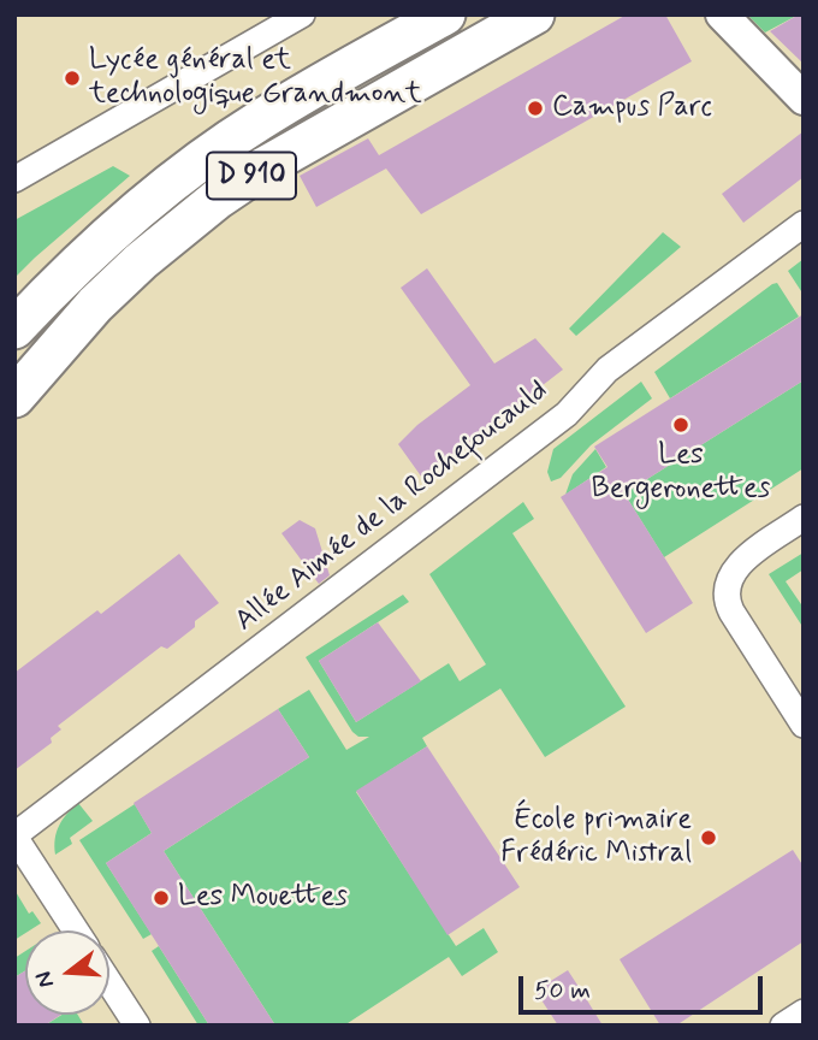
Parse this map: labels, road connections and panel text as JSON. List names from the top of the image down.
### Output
{
  "streets": {
    "main road": ["D 910"],
    "street": ["Allée Aimée de la Rochefoucauld"]
  },
  "places": [
    "Lycée général et technologique Grandmont",
    "Campus Parc",
    "Les Bergeronettes",
    "École primaire Frédéric Mistral",
    "Les Mouettes"
  ],
  "scale_bar": "50 m",
  "north": "left"
}
